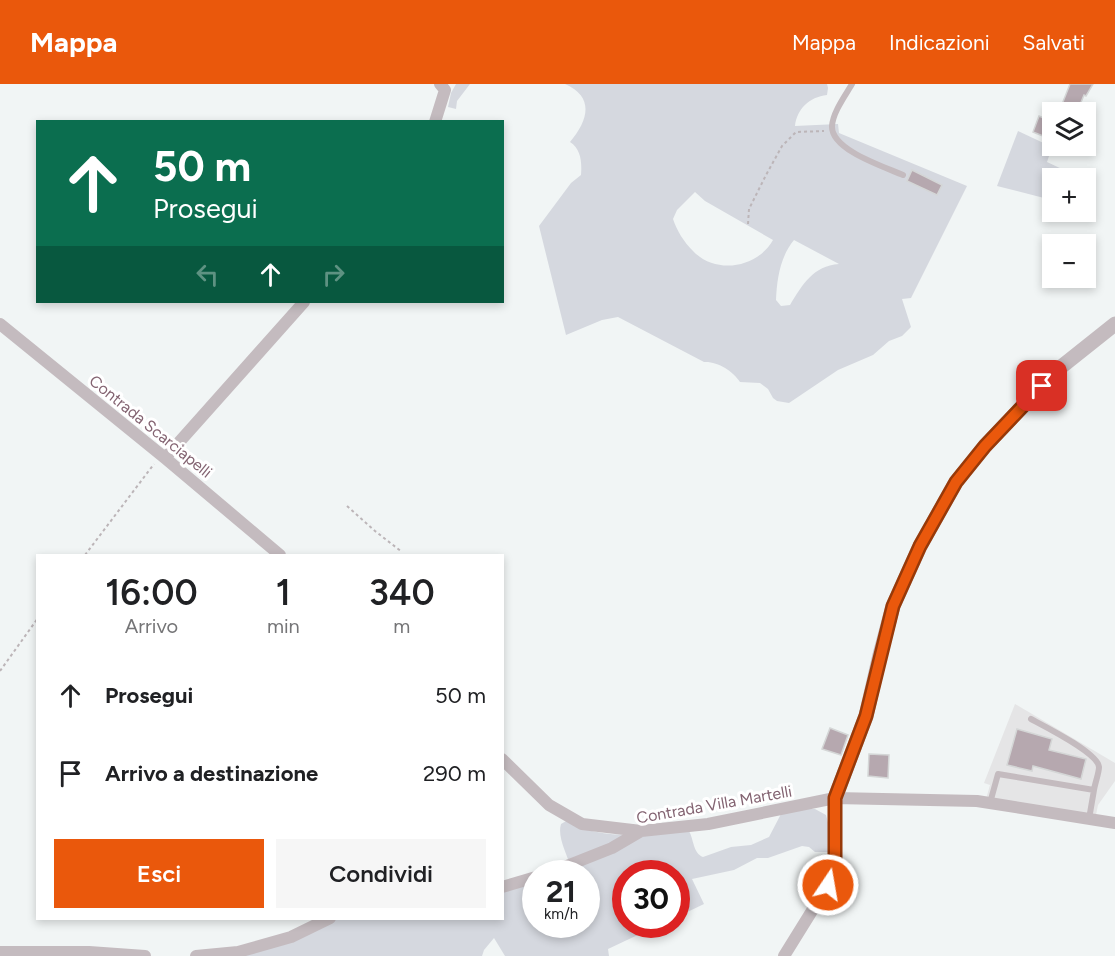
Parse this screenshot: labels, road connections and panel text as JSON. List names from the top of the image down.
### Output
{
  "streets": {
    "street": ["Contrada Scarciapelli", "Contrada Villa Martelli"]
  },
  "page": {
    "header": "Mappa",
    "nav": ["Mappa", "Indicazioni", "Salvati"],
    "map_buttons": ["+", "−"],
    "turn": ["50 m", "Prosegui"],
    "eta": [
      "16:00",
      "Arrivo",
      "1",
      "min",
      "340",
      "m"
    ],
    "list": [
      {
        "name": "Prosegui",
        "value": "50 m"
      },
      {
        "name": "Arrivo a destinazione",
        "value": "290 m"
      }
    ],
    "buttons": ["Esci", "Condividi"],
    "speed": "21 km/h",
    "limit": "30"
  }
}
